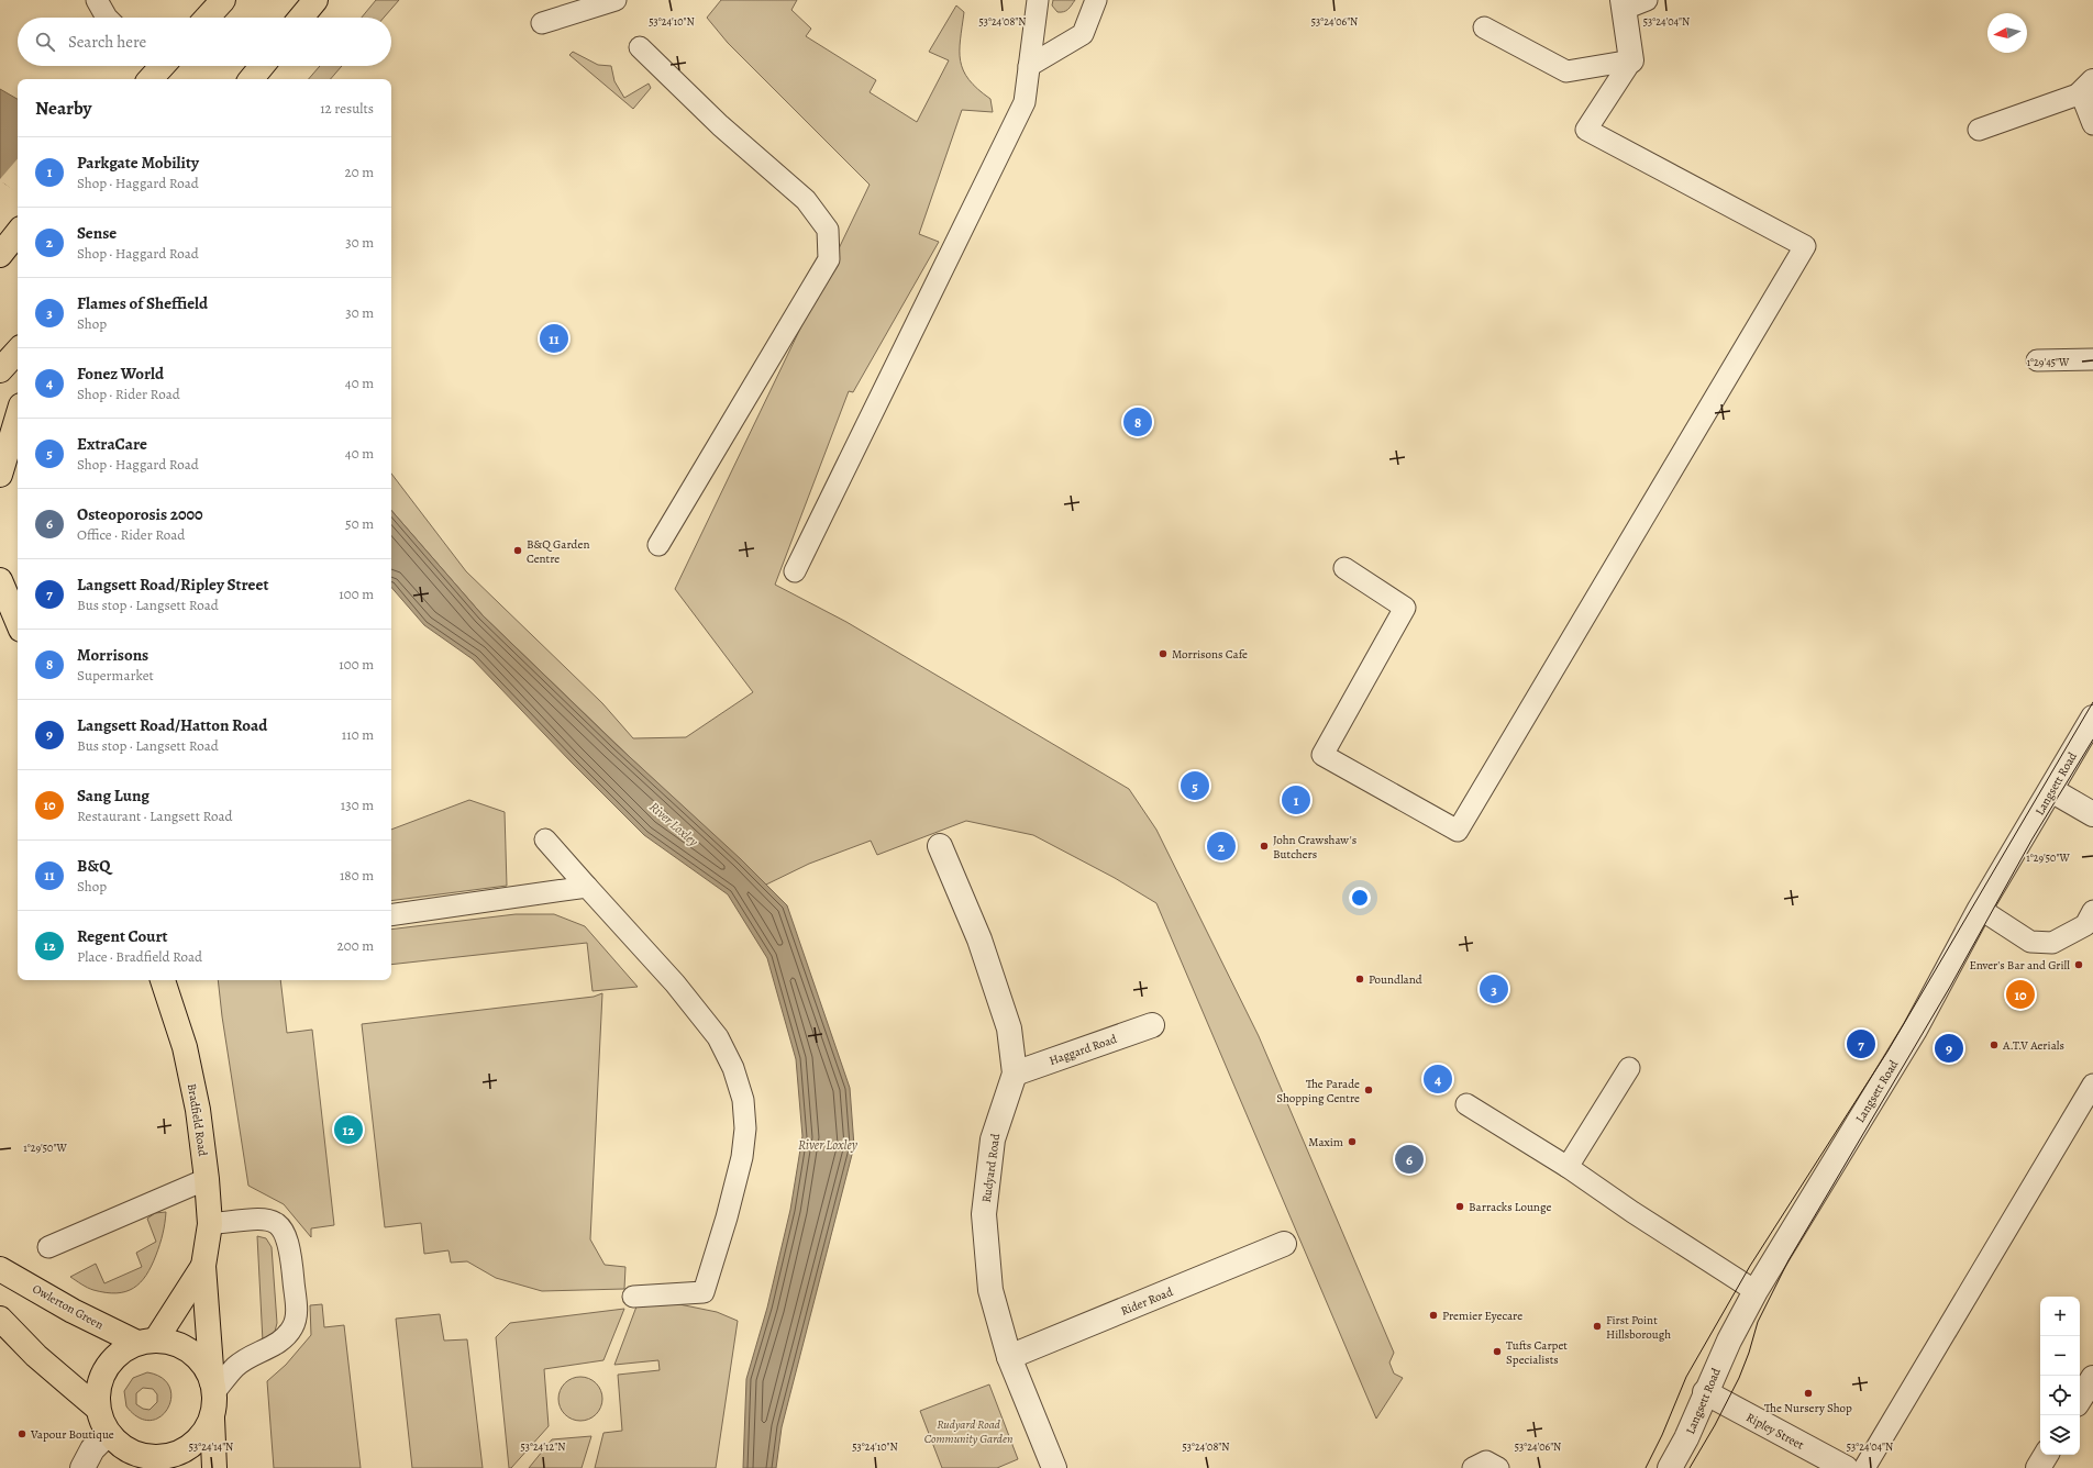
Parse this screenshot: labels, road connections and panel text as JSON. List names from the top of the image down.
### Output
{
  "streets": {
    "main road": ["Bradfield Road", "Owlerton Green"],
    "street": [
      "Langsett Road",
      "Haggard Road",
      "Rudyard Road",
      "Rider Road",
      "Ripley Street"
    ]
  },
  "crossings": [
    ["Langsett Road", "Ripley Street"],
    ["Haggard Road", "Rudyard Road"],
    ["Bradfield Road", "Owlerton Green"],
    ["Rudyard Road", "Rider Road"]
  ],
  "water": ["River Loxley"],
  "parks": ["Rudyard Road Community Garden"],
  "places": [
    "B&Q Garden Centre",
    "Morrisons Cafe",
    "John Crawshaw's Butchers",
    "Enver's Bar and Grill",
    "Poundland",
    "A.T.V Aerials",
    "The Parade Shopping Centre",
    "Maxim",
    "Barracks Lounge",
    "Premier Eyecare",
    "First Point Hillsborough",
    "Tufts Carpet Specialists",
    "The Nursery Shop",
    "Vapour Boutique"
  ],
  "north": "left",
  "page": {
    "search": "Search here",
    "heading": ["Nearby", "12 results"],
    "list": [
      {
        "mark": "1",
        "name": "Parkgate Mobility",
        "note": "Shop · Haggard Road",
        "value": "20 m"
      },
      {
        "mark": "2",
        "name": "Sense",
        "note": "Shop · Haggard Road",
        "value": "30 m"
      },
      {
        "mark": "3",
        "name": "Flames of Sheffield",
        "note": "Shop",
        "value": "30 m"
      },
      {
        "mark": "4",
        "name": "Fonez World",
        "note": "Shop · Rider Road",
        "value": "40 m"
      },
      {
        "mark": "5",
        "name": "ExtraCare",
        "note": "Shop · Haggard Road",
        "value": "40 m"
      },
      {
        "mark": "6",
        "name": "Osteoporosis 2000",
        "note": "Office · Rider Road",
        "value": "50 m"
      },
      {
        "mark": "7",
        "name": "Langsett Road/Ripley Street",
        "note": "Bus stop · Langsett Road",
        "value": "100 m"
      },
      {
        "mark": "8",
        "name": "Morrisons",
        "note": "Supermarket",
        "value": "100 m"
      },
      {
        "mark": "9",
        "name": "Langsett Road/Hatton Road",
        "note": "Bus stop · Langsett Road",
        "value": "110 m"
      },
      {
        "mark": "10",
        "name": "Sang Lung",
        "note": "Restaurant · Langsett Road",
        "value": "130 m"
      },
      {
        "mark": "11",
        "name": "B&Q",
        "note": "Shop",
        "value": "180 m"
      },
      {
        "mark": "12",
        "name": "Regent Court",
        "note": "Place · Bradfield Road",
        "value": "200 m"
      }
    ],
    "pins": [
      "11",
      "8",
      "5",
      "1",
      "2",
      "3",
      "10",
      "7",
      "9",
      "4",
      "12",
      "6"
    ],
    "map_buttons": ["+", "−"]
  },
  "coordinates": [
    "53°24'10\"N",
    "53°24'08\"N",
    "53°24'06\"N",
    "53°24'04\"N",
    "1°29'45\"W",
    "1°29'50\"W",
    "53°24'14\"N",
    "53°24'12\"N"
  ]
}
